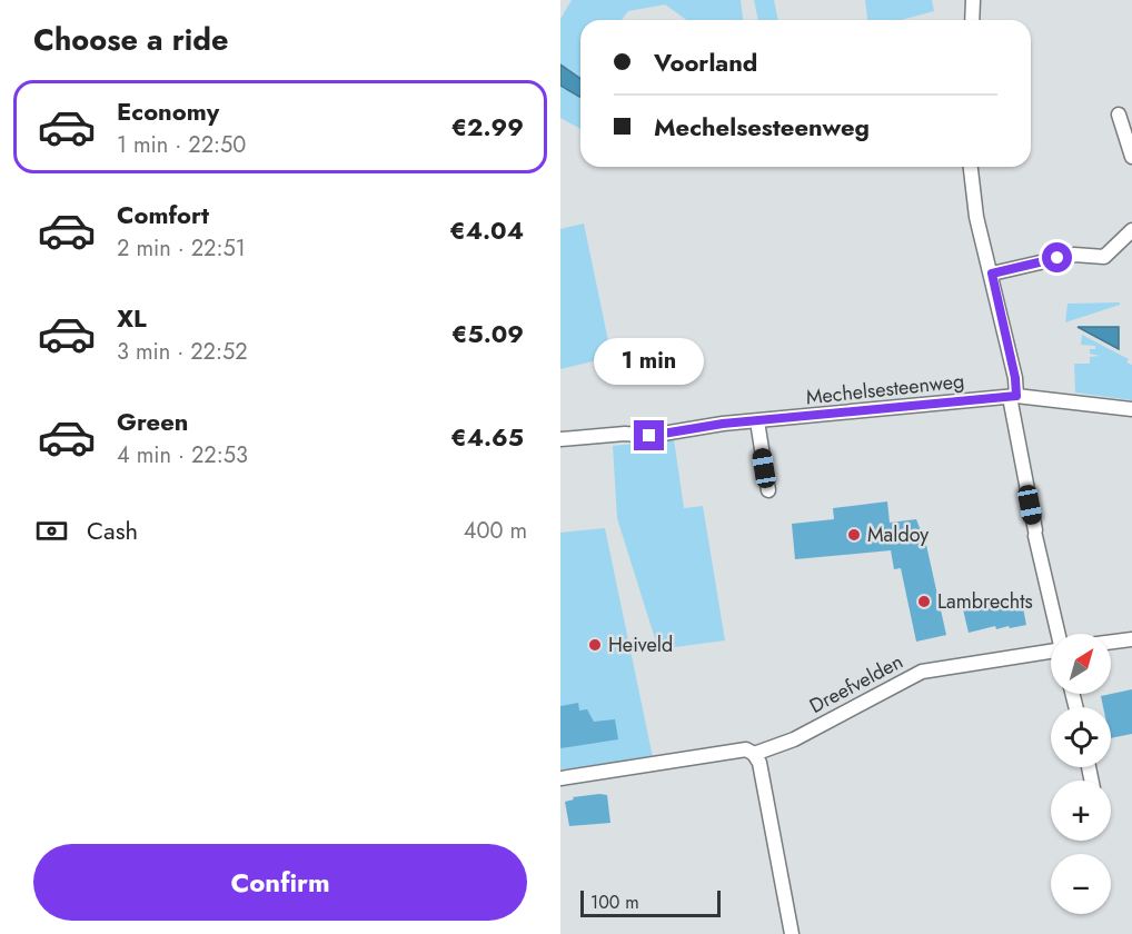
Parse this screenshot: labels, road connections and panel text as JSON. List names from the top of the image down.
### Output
{
  "streets": {
    "street": ["Mechelsesteenweg", "Dreefvelden"]
  },
  "crossings": [
    ["Mechelsesteenweg", "Dreefvelden"]
  ],
  "places": ["Maldoy", "Lambrechts", "Heiveld"],
  "scale_bar": "100 m",
  "north": "top right",
  "page": {
    "heading": "Choose a ride",
    "banner": ["Voorland", "Mechelsesteenweg"],
    "list": [
      {
        "name": "Economy",
        "note": "1 min · 22:50",
        "value": "€2.99"
      },
      {
        "name": "Comfort",
        "note": "2 min · 22:51",
        "value": "€4.04"
      },
      {
        "name": "XL",
        "note": "3 min · 22:52",
        "value": "€5.09"
      },
      {
        "name": "Green",
        "note": "4 min · 22:53",
        "value": "€4.65"
      }
    ],
    "bubble": "1 min",
    "pay": ["Cash", "400 m"],
    "map_buttons": ["+", "−"],
    "buttons": "Confirm",
    "scale": "100 m"
  }
}
